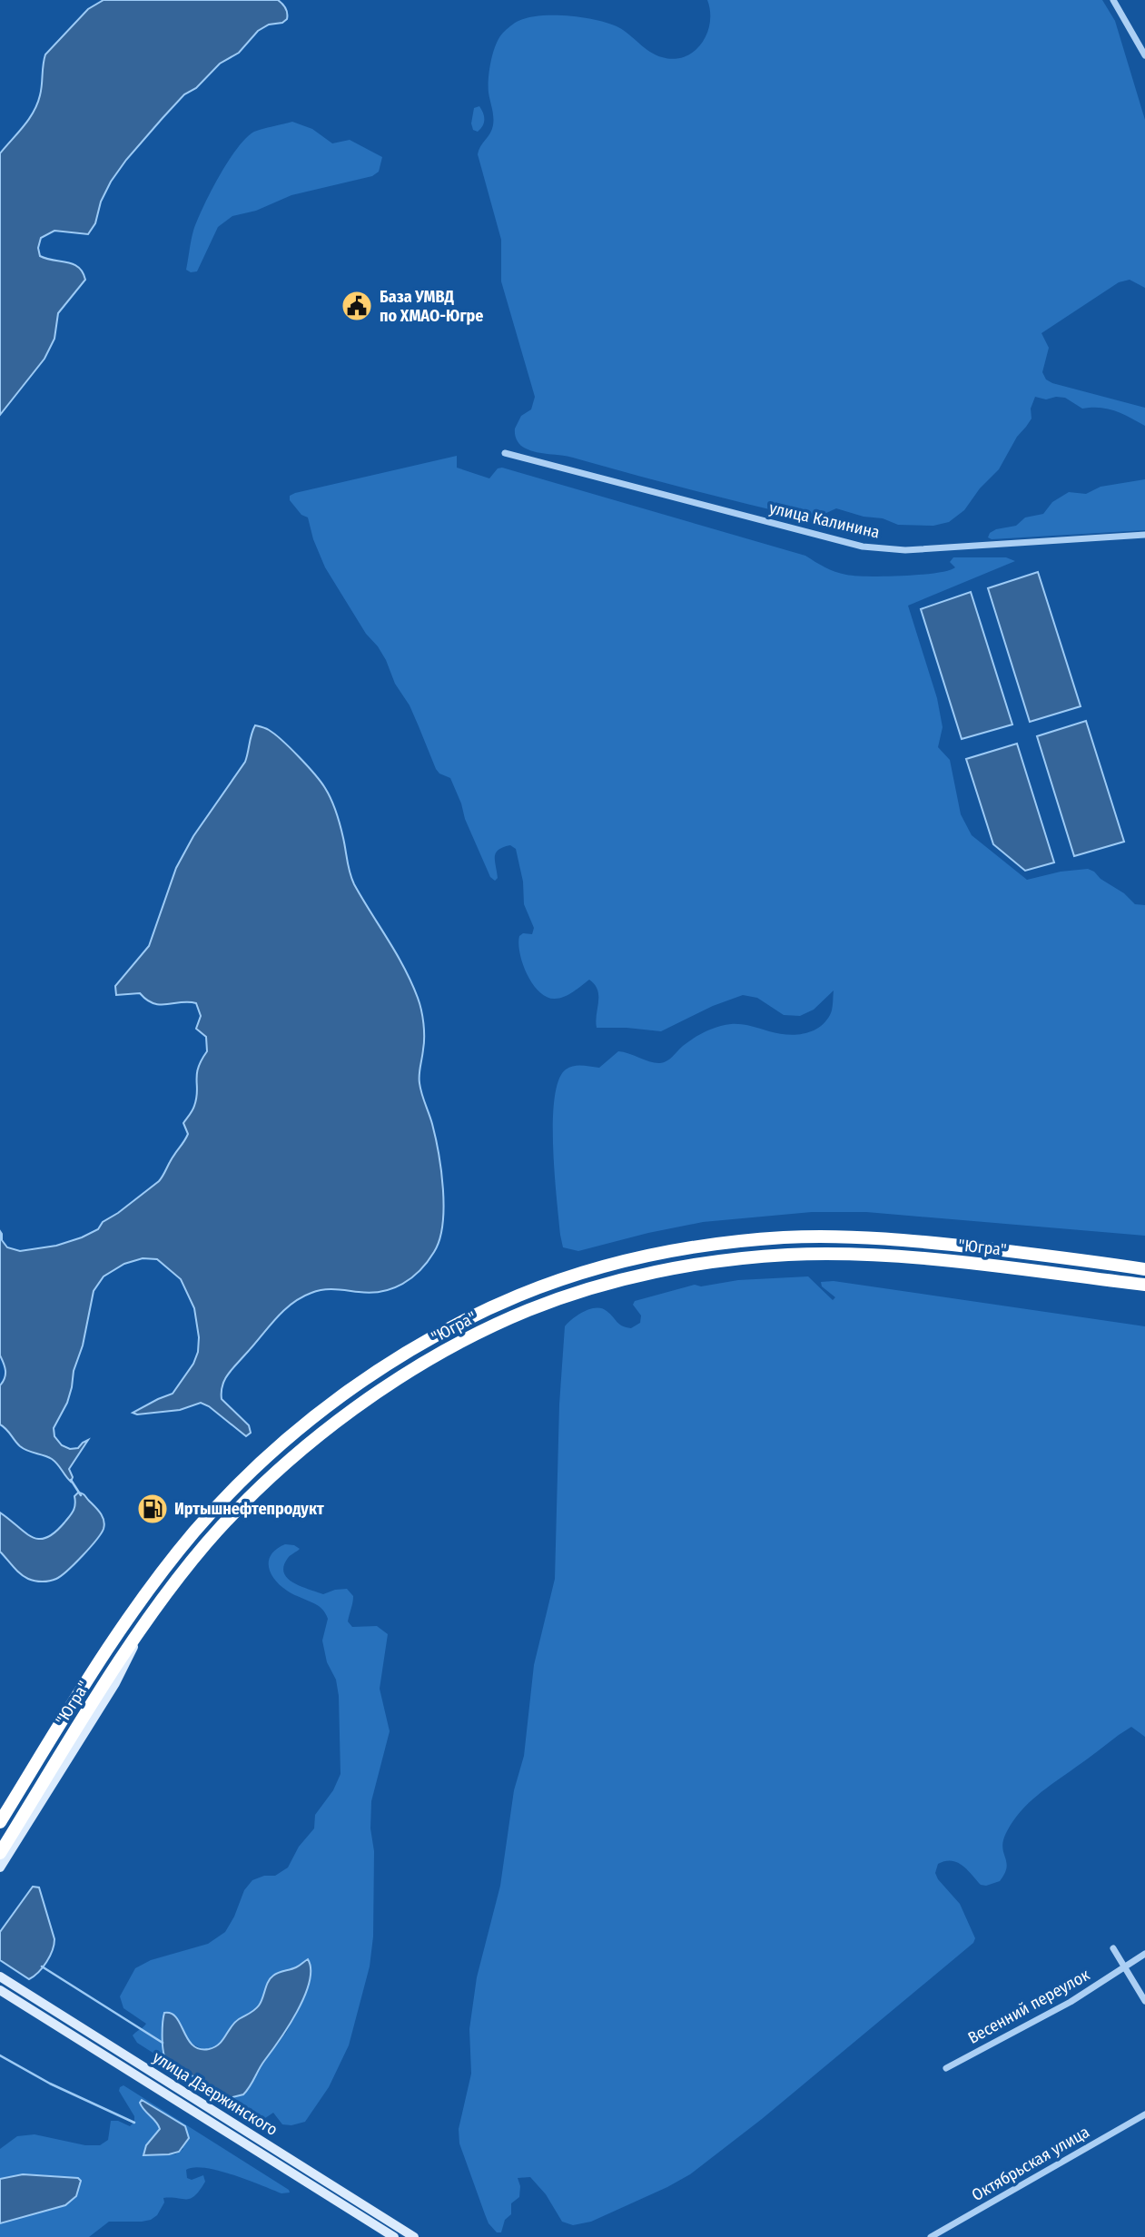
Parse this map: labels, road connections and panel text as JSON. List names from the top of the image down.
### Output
{
  "streets": {
    "highway": ["\"Югра\""],
    "street": [
      "улица Калинина",
      "Весенний переулок",
      "улица Дзержинского",
      "Октябрьская улица"
    ]
  },
  "places": {
    "public building": ["База УМВД по ХМАО-Югре"],
    "fuel station": ["Иртышнефтепродукт"]
  }
}
